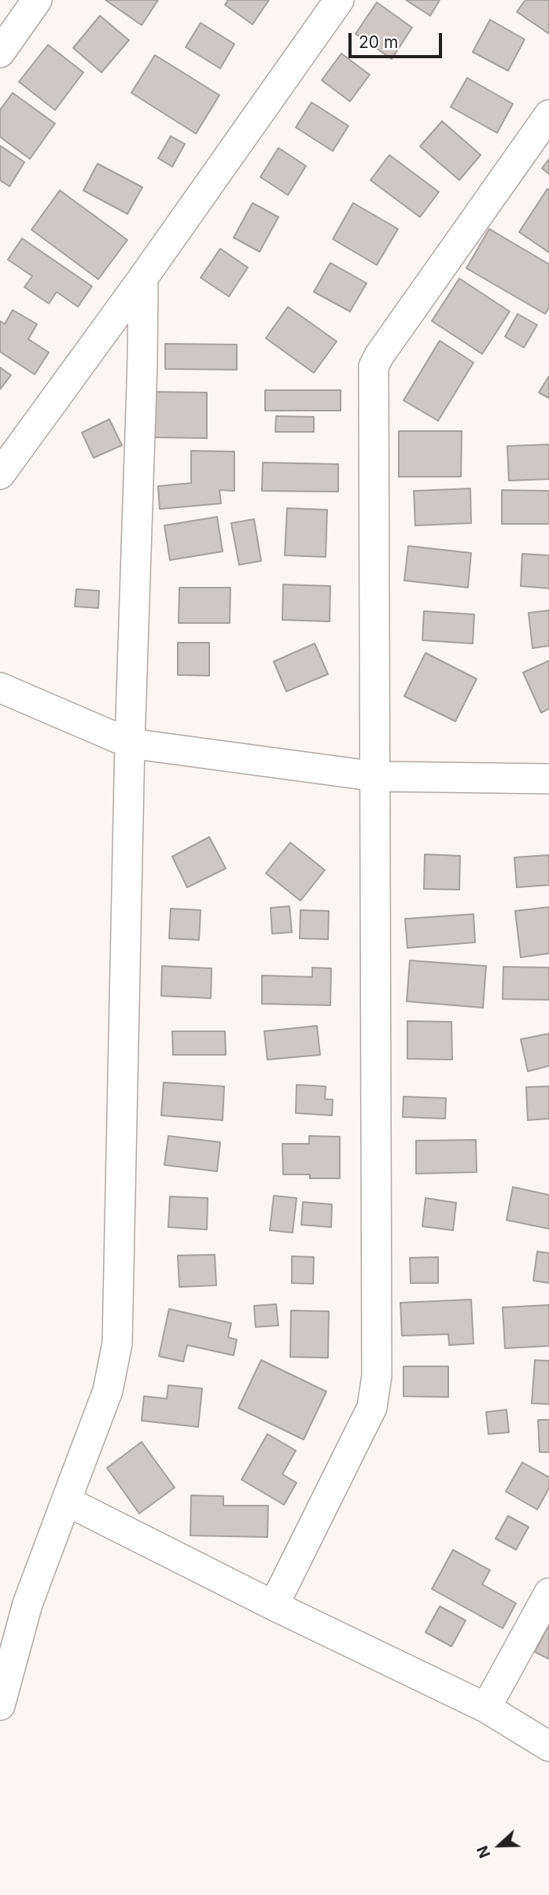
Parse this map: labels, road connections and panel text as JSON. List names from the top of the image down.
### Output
{
  "scale_bar": "20 m",
  "north": "left"
}
